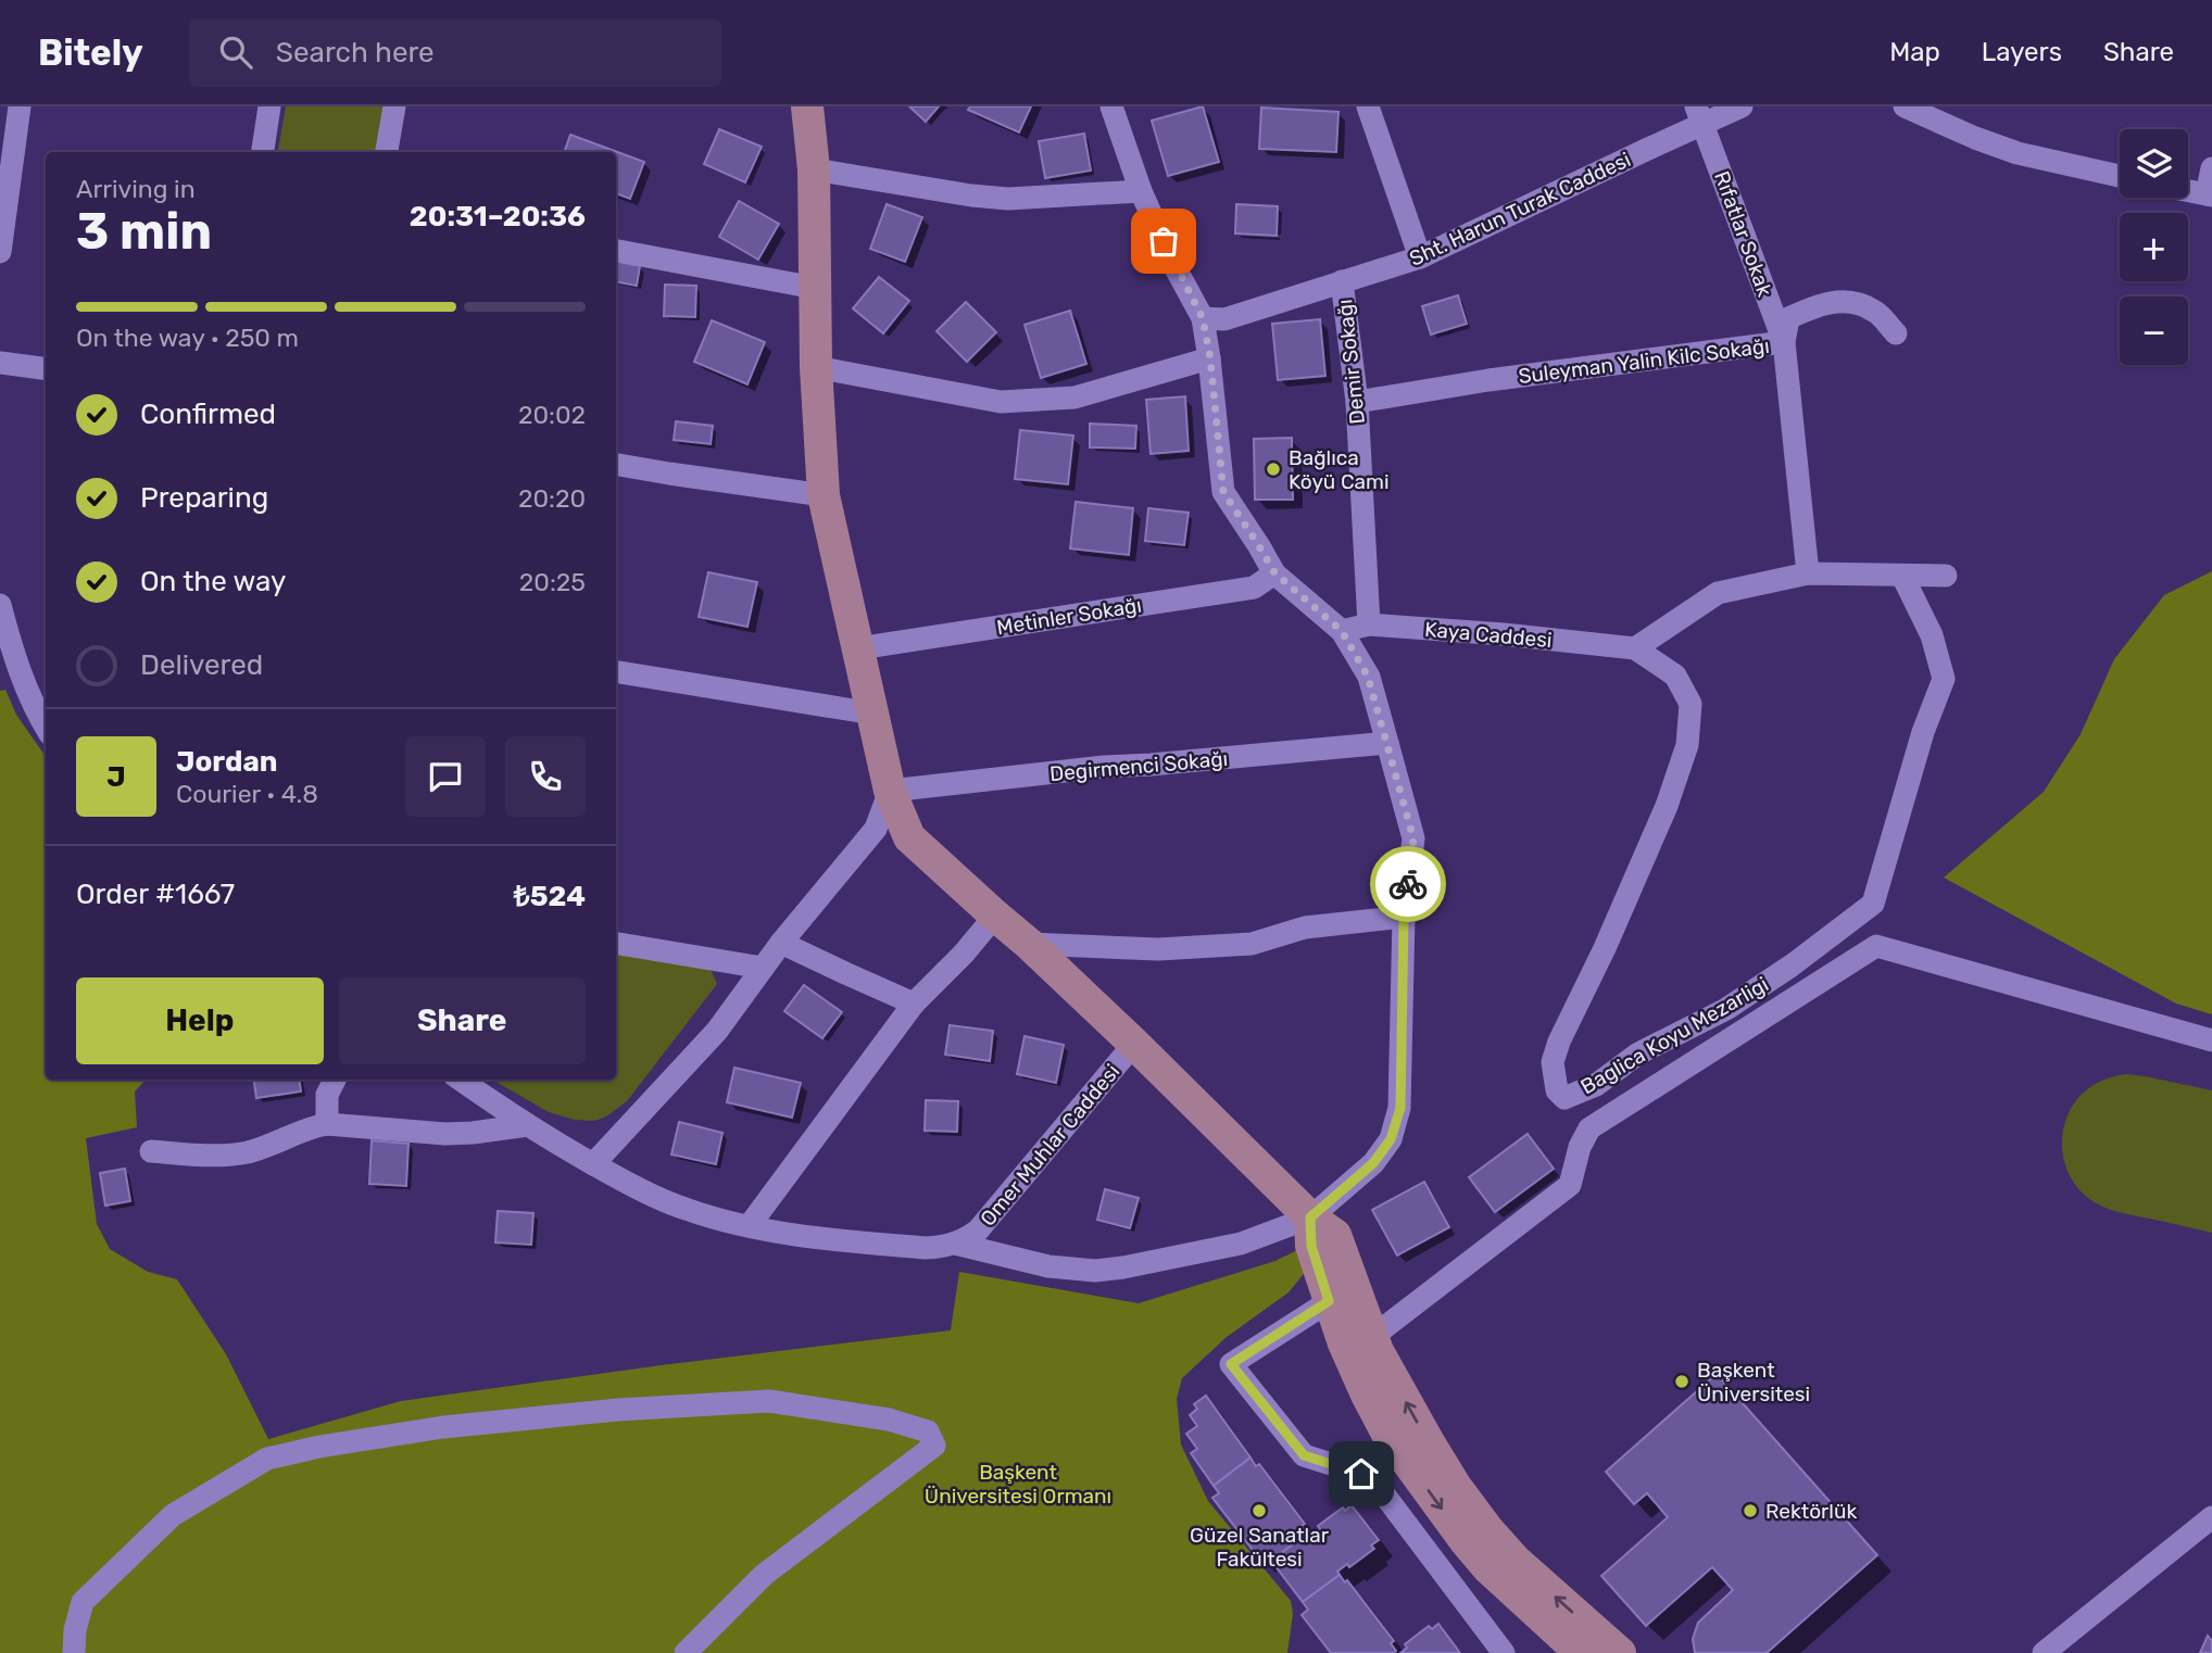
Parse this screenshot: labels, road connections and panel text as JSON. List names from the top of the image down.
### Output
{
  "streets": {
    "street": [
      "Sht. Harun Turak Caddesi",
      "Rıfatlar Sokak",
      "Suleyman Yalin Kilc Sokağı",
      "Demir Sokağı",
      "Metinler Sokağı",
      "Kaya Caddesi",
      "Degirmenci Sokağı",
      "Baglica Koyu Mezarligi",
      "Omer Muhlar Caddesi"
    ]
  },
  "crossings": [
    ["Sht. Harun Turak Caddesi", "Rıfatlar Sokak"],
    ["Sht. Harun Turak Caddesi", "Demir Sokağı"],
    ["Rıfatlar Sokak", "Suleyman Yalin Kilc Sokağı"],
    ["Suleyman Yalin Kilc Sokağı", "Demir Sokağı"],
    ["Demir Sokağı", "Kaya Caddesi"],
    ["Kaya Caddesi", "Baglica Koyu Mezarligi"]
  ],
  "parks": ["Başkent Üniversitesi Ormanı"],
  "places": [
    "Bağlıca Köyü Cami",
    "Başkent Üniversitesi",
    "Güzel Sanatlar Fakültesi",
    "Rektörlük"
  ],
  "page": {
    "header": "Bitely",
    "search": "Search here",
    "nav": ["Map", "Layers", "Share"],
    "map_buttons": ["+", "−"],
    "heading": ["3 min", "Arriving in", "20:31–20:36"],
    "panel": [
      "Jordan",
      "Courier · 4.8",
      "Order #1667",
      "₺524"
    ],
    "bar": "On the way · 250 m",
    "list": [
      ["Confirmed", "20:02"],
      ["Preparing", "20:20"],
      ["On the way", "20:25"],
      "Delivered"
    ],
    "round": "J",
    "buttons": ["Help", "Share"]
  }
}
